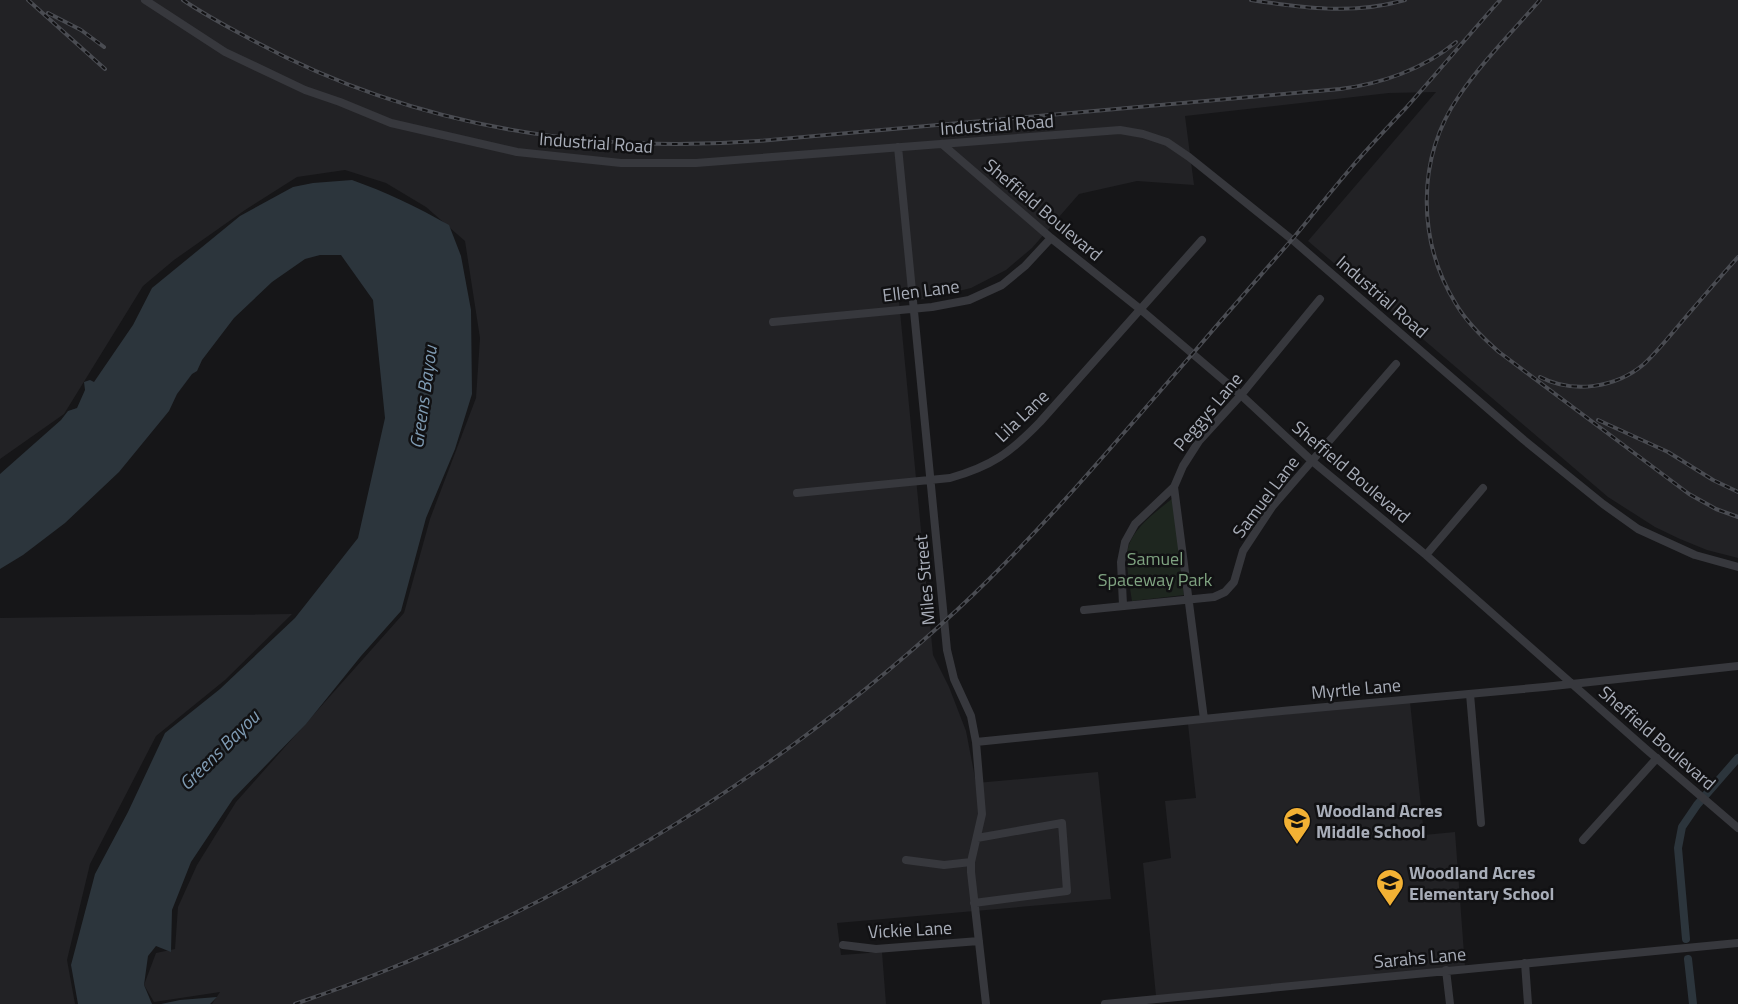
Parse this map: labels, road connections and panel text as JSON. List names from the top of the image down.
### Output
{
  "streets": {
    "street": [
      "Industrial Road",
      "Sheffield Boulevard",
      "Ellen Lane",
      "Peggys Lane",
      "Lila Lane",
      "Samuel Lane",
      "Miles Street",
      "Myrtle Lane",
      "Vickie Lane",
      "Sarahs Lane"
    ]
  },
  "crossings": [
    ["Industrial Road", "Sheffield Boulevard"],
    ["Industrial Road", "Miles Street"],
    ["Sheffield Boulevard", "Ellen Lane"],
    ["Sheffield Boulevard", "Peggys Lane"],
    ["Sheffield Boulevard", "Lila Lane"],
    ["Sheffield Boulevard", "Samuel Lane"],
    ["Sheffield Boulevard", "Myrtle Lane"],
    ["Ellen Lane", "Miles Street"],
    ["Peggys Lane", "Samuel Lane"],
    ["Lila Lane", "Miles Street"],
    ["Miles Street", "Myrtle Lane"],
    ["Miles Street", "Vickie Lane"]
  ],
  "water": ["Greens Bayou"],
  "parks": ["Samuel Spaceway Park"],
  "places": {
    "school or university": ["Woodland Acres Middle School", "Woodland Acres Elementary School"]
  }
}
